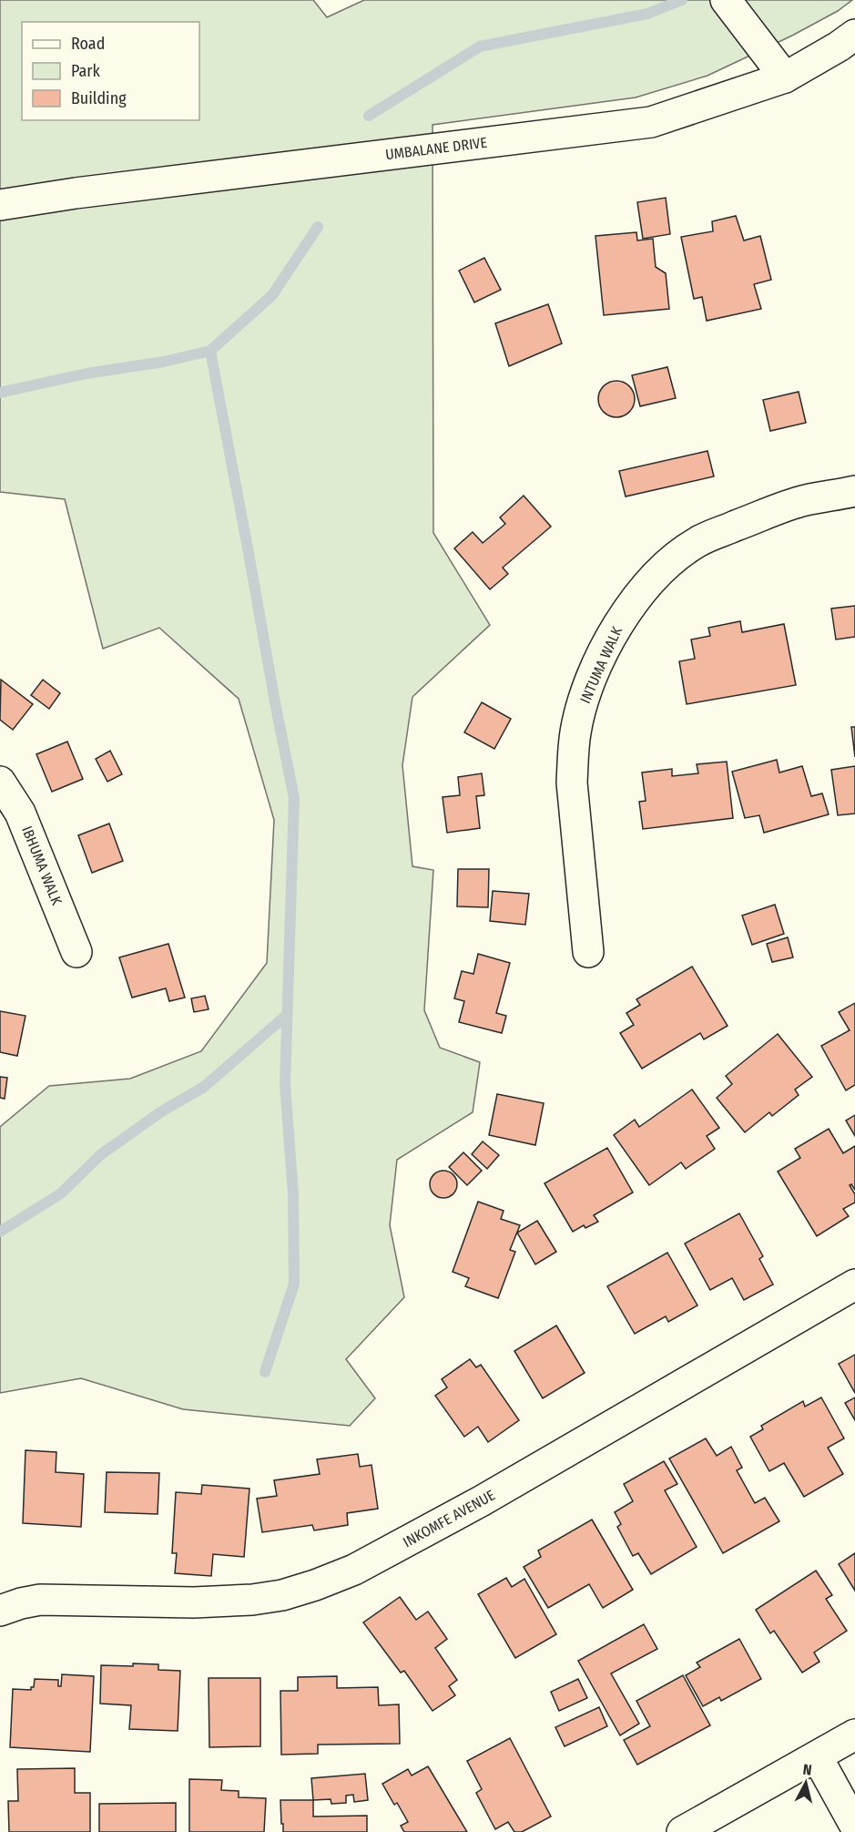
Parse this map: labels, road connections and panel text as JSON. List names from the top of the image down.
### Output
{
  "streets": {
    "street": [
      "UMBALANE DRIVE",
      "INTUMA WALK",
      "IBHUMA WALK",
      "INKOMFE AVENUE"
    ]
  },
  "legend": ["Road", "Park", "Building"],
  "north": "top"
}
